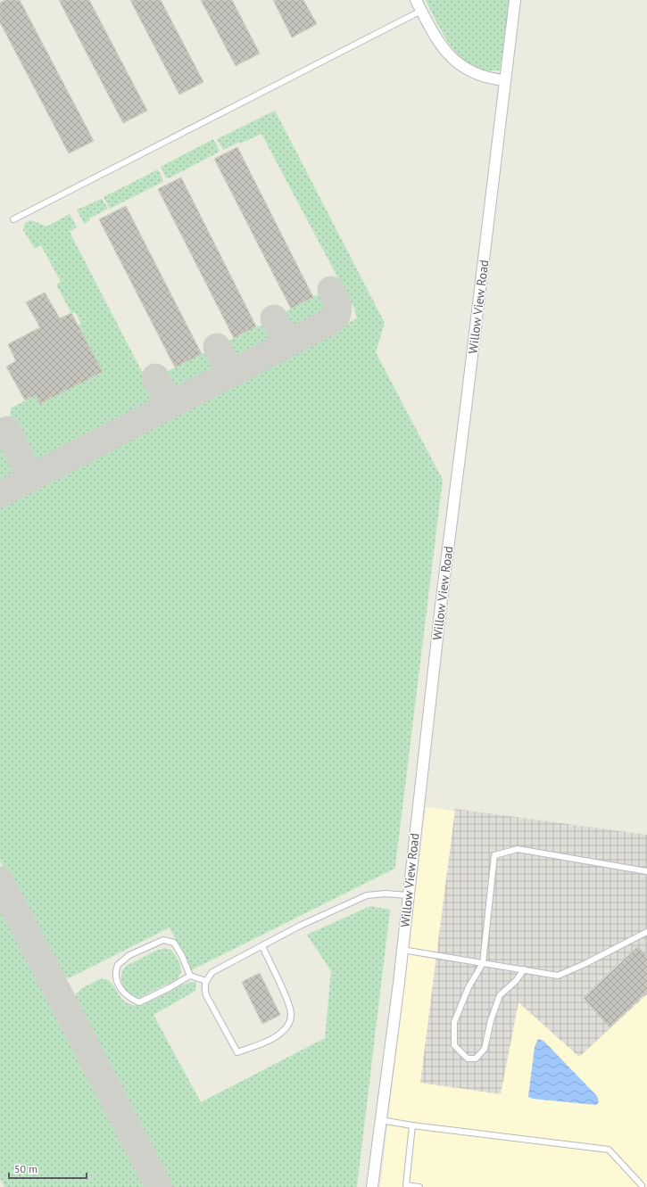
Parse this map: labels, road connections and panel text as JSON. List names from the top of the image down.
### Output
{
  "streets": {
    "street": ["Willow View Road"]
  },
  "scale_bar": "50 m"
}
